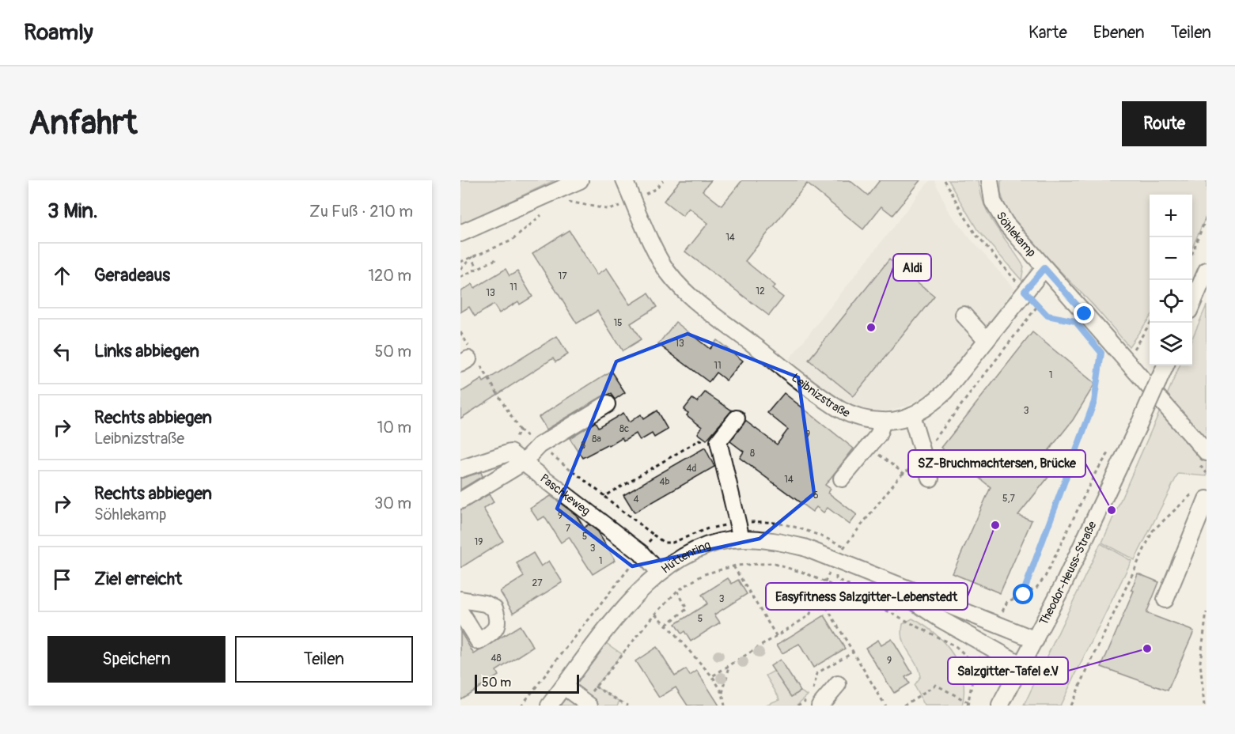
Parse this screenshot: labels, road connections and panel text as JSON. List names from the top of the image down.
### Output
{
  "streets": {
    "street": [
      "Söhlekamp",
      "Leibnizstraße",
      "Paschkeweg",
      "Hüttenring",
      "Theodor-Heuss-Straße"
    ]
  },
  "crossings": [
    ["Söhlekamp", "Leibnizstraße"],
    ["Paschkeweg", "Hüttenring"],
    ["Hüttenring", "Theodor-Heuss-Straße"]
  ],
  "places": [
    "Aldi",
    "SZ-Bruchmachtersen, Brücke",
    "Easyfitness Salzgitter-Lebenstedt",
    "Salzgitter-Tafel e.V"
  ],
  "house_numbers": [
    "14",
    "17",
    "11",
    "12",
    "13",
    "15",
    "13",
    "11",
    "1",
    "3",
    "8c",
    "9",
    "8a",
    "8",
    "8",
    "4d",
    "14",
    "4b",
    "6",
    "5,7",
    "4",
    "9",
    "7",
    "5",
    "19",
    "3",
    "1",
    "27",
    "3",
    "5",
    "48",
    "9"
  ],
  "scale_bar": "50 m",
  "page": {
    "header": "Roamly",
    "nav": ["Karte", "Ebenen", "Teilen"],
    "buttons": [
      "Route",
      ["Speichern", "Teilen"]
    ],
    "title": "Anfahrt",
    "heading": ["3 Min.", "Zu Fuß · 210 m"],
    "map_buttons": ["+", "−"],
    "list": [
      ["Geradeaus", "120 m"],
      ["Links abbiegen", "50 m"],
      ["Rechts abbiegen", "Leibnizstraße", "10 m"],
      ["Rechts abbiegen", "Söhlekamp", "30 m"],
      "Ziel erreicht"
    ],
    "scale": "50 m"
  }
}
